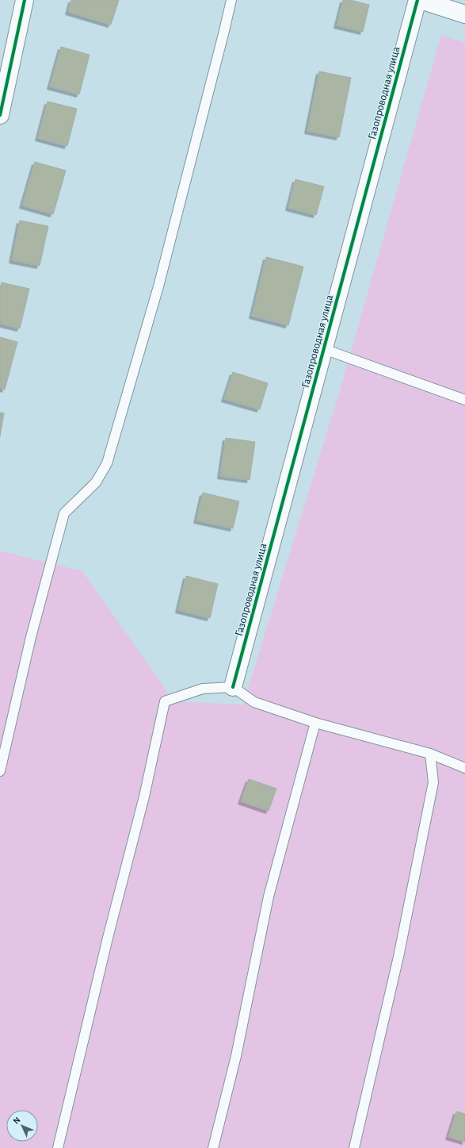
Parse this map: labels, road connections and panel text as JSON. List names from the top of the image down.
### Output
{
  "streets": {
    "street": ["Газопроводная улица"]
  },
  "north": "top left"
}
